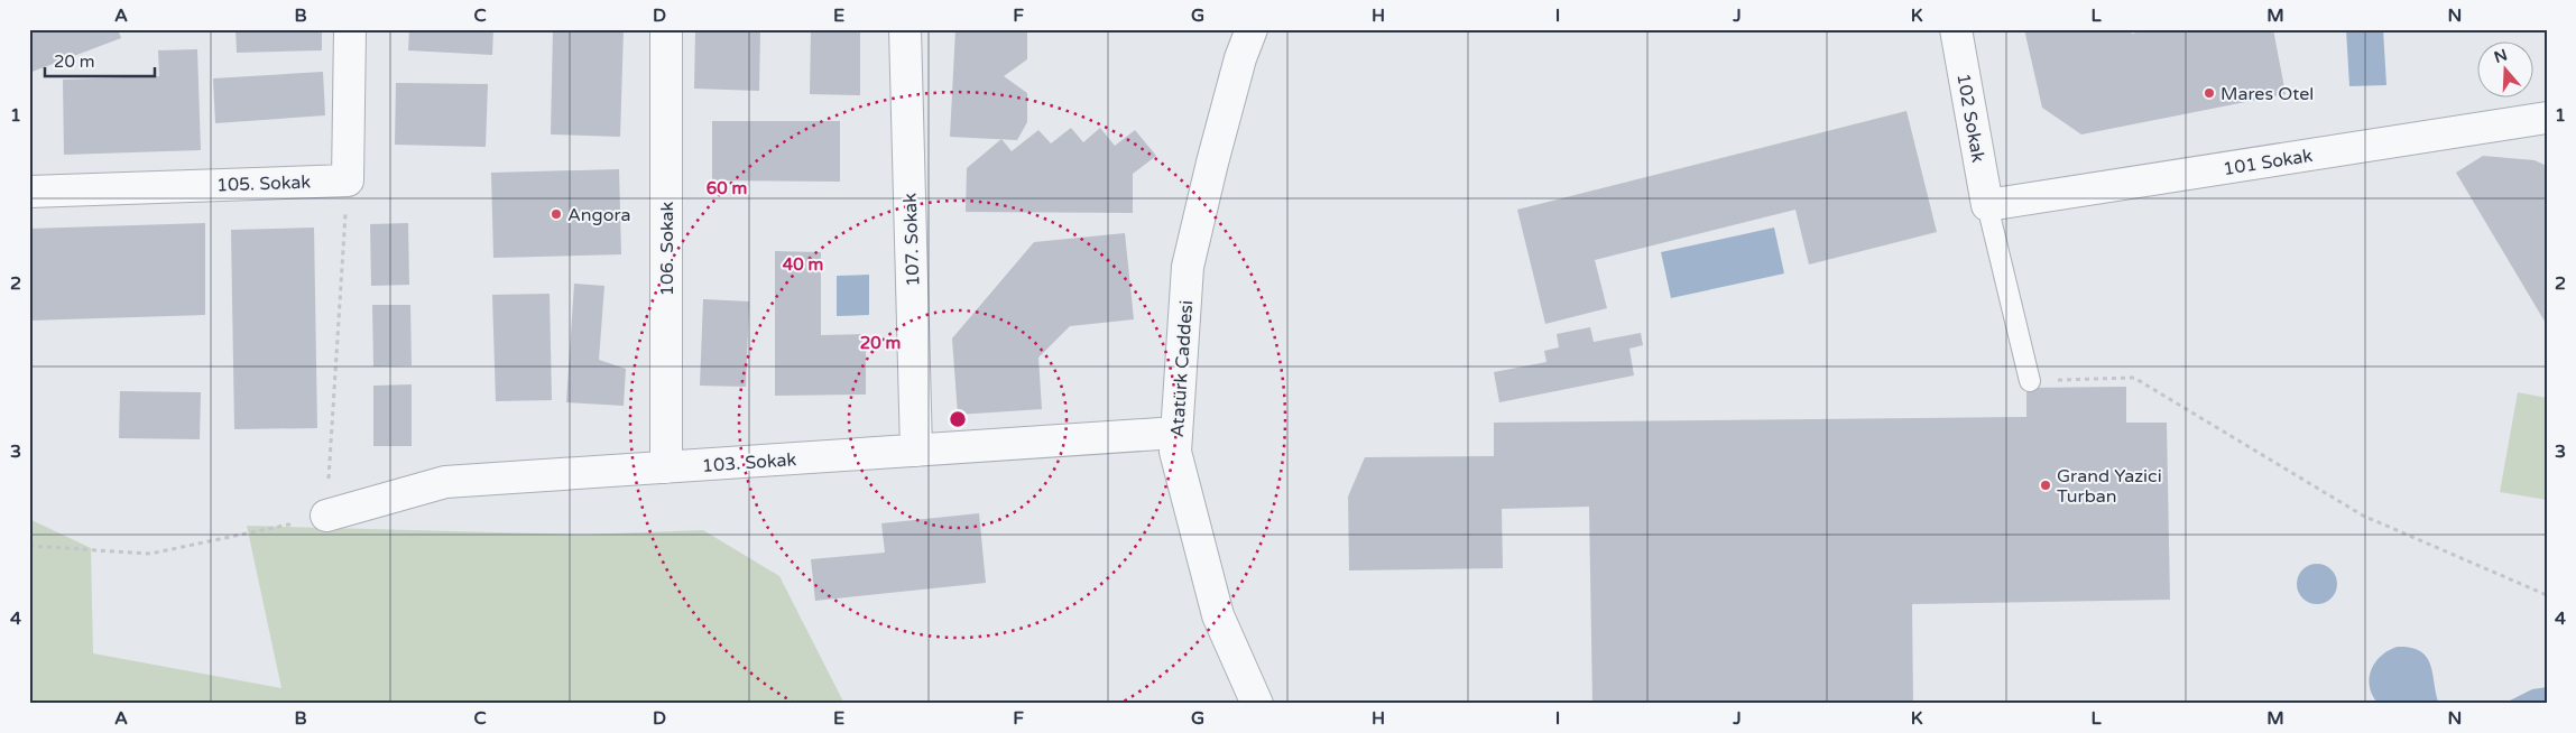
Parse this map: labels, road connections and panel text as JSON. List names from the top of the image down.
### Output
{
  "streets": {
    "street": [
      "102 Sokak",
      "101 Sokak",
      "105. Sokak",
      "107. Sokak",
      "106. Sokak",
      "Atatürk Caddesi",
      "103. Sokak"
    ]
  },
  "crossings": [
    ["102 Sokak", "101 Sokak"],
    ["107. Sokak", "103. Sokak"],
    ["106. Sokak", "103. Sokak"],
    ["Atatürk Caddesi", "103. Sokak"]
  ],
  "places": ["Mares Otel", "Angora", "Grand Yazici Turban"],
  "scale_bar": "20 m",
  "north": "top",
  "grid": {
    "columns": [
      "A",
      "B",
      "C",
      "D",
      "E",
      "F",
      "G",
      "H",
      "I",
      "J",
      "K",
      "L",
      "M",
      "N"
    ],
    "rows": [
      "1",
      "2",
      "3",
      "4"
    ]
  },
  "rings": ["60 m", "40 m", "20 m"]
}
